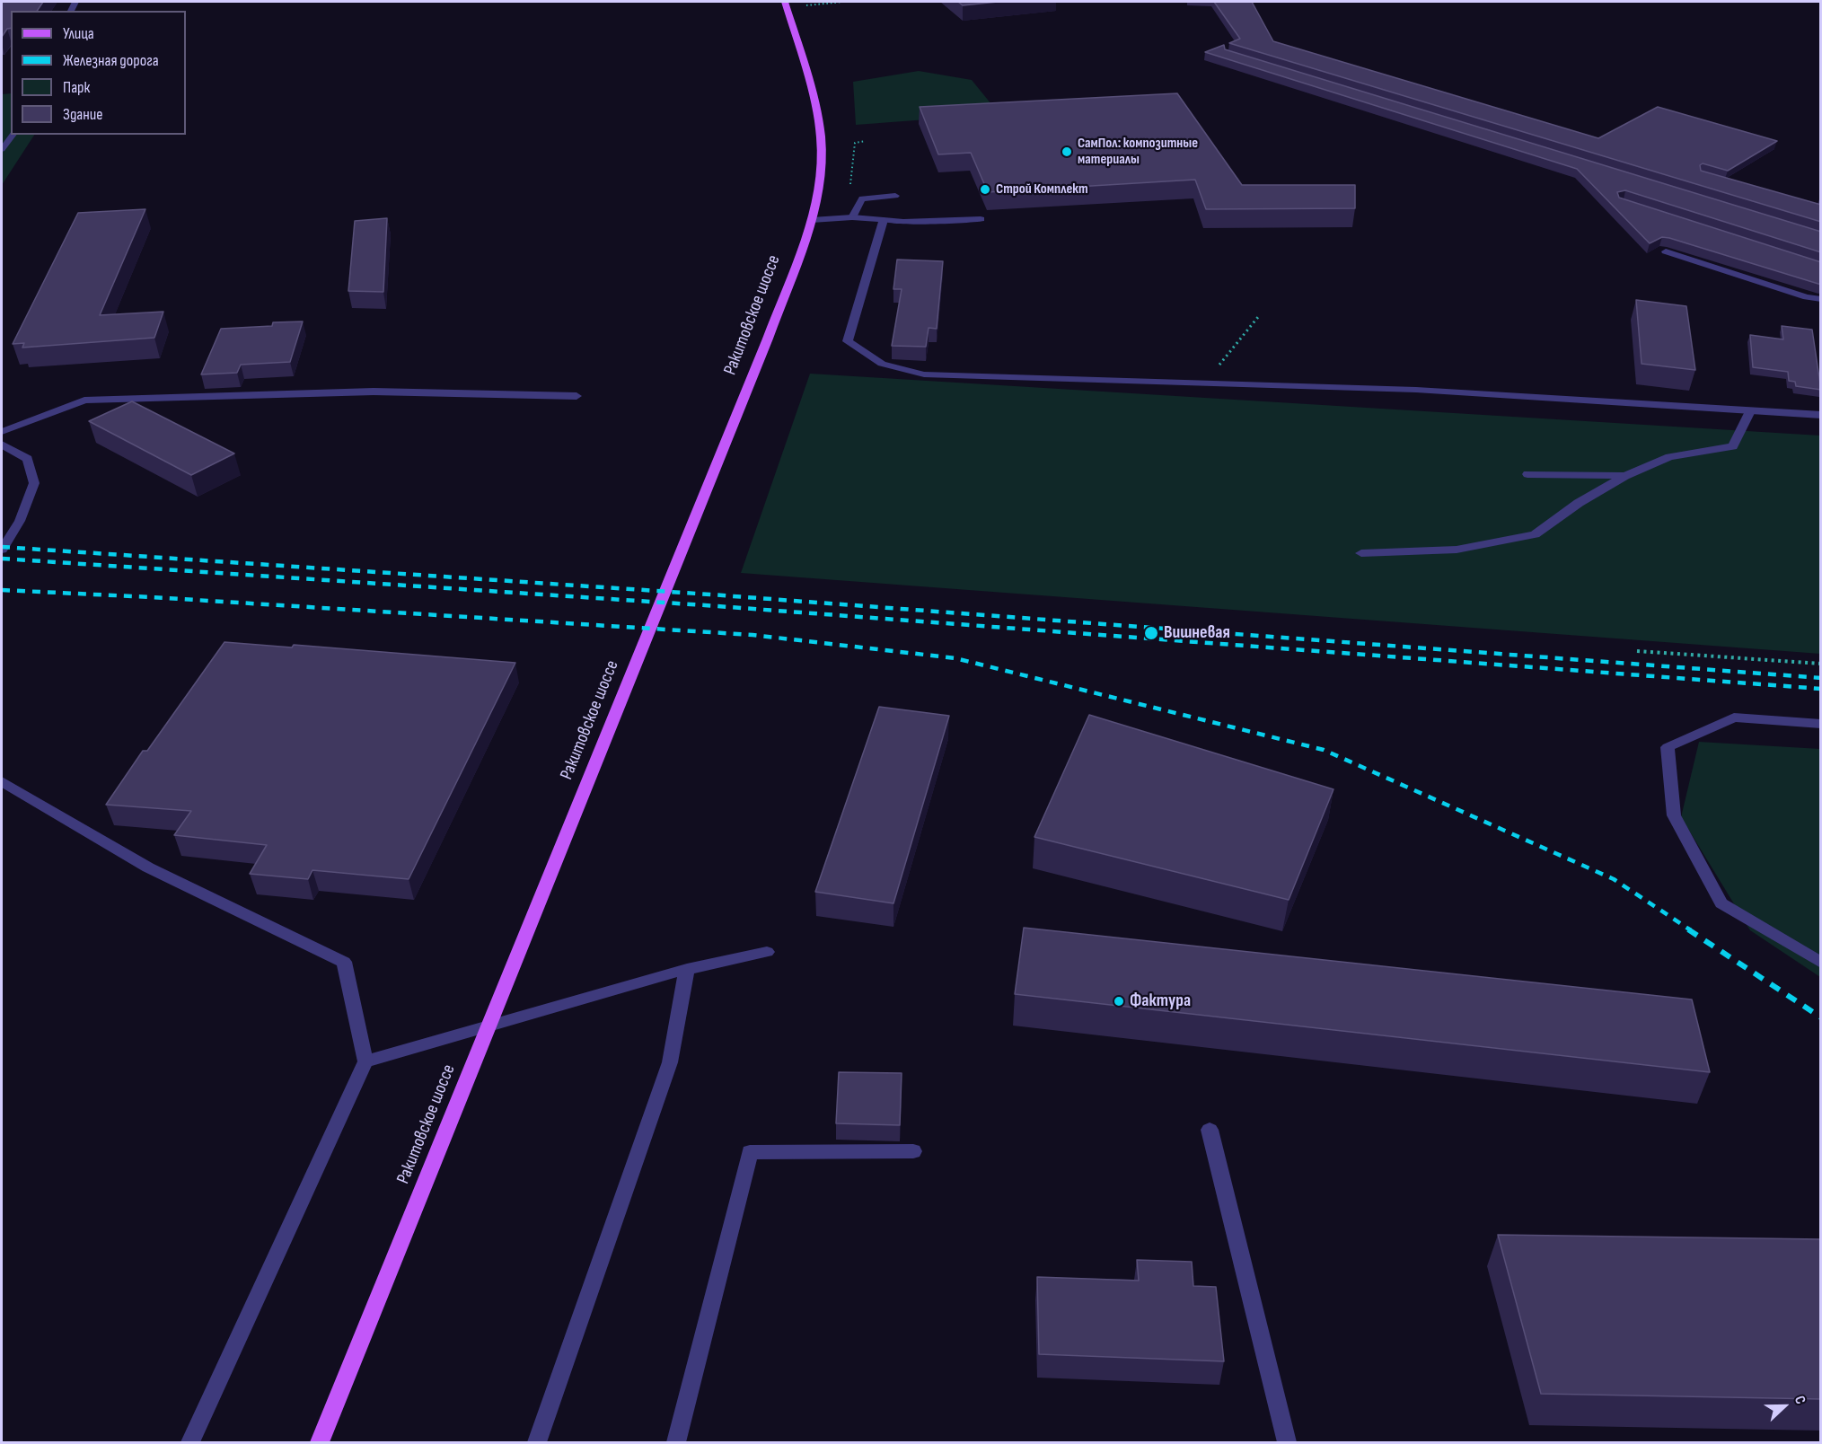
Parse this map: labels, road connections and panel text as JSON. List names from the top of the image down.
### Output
{
  "streets": {
    "main road": ["Ракитовское шоссе"]
  },
  "places": [
    "СамПол: композитные материалы",
    "Строй Комплект",
    "Вишневая",
    "Фактура"
  ],
  "legend": [
    "Улица",
    "Железная дорога",
    "Парк",
    "Здание"
  ],
  "north": "right"
}
